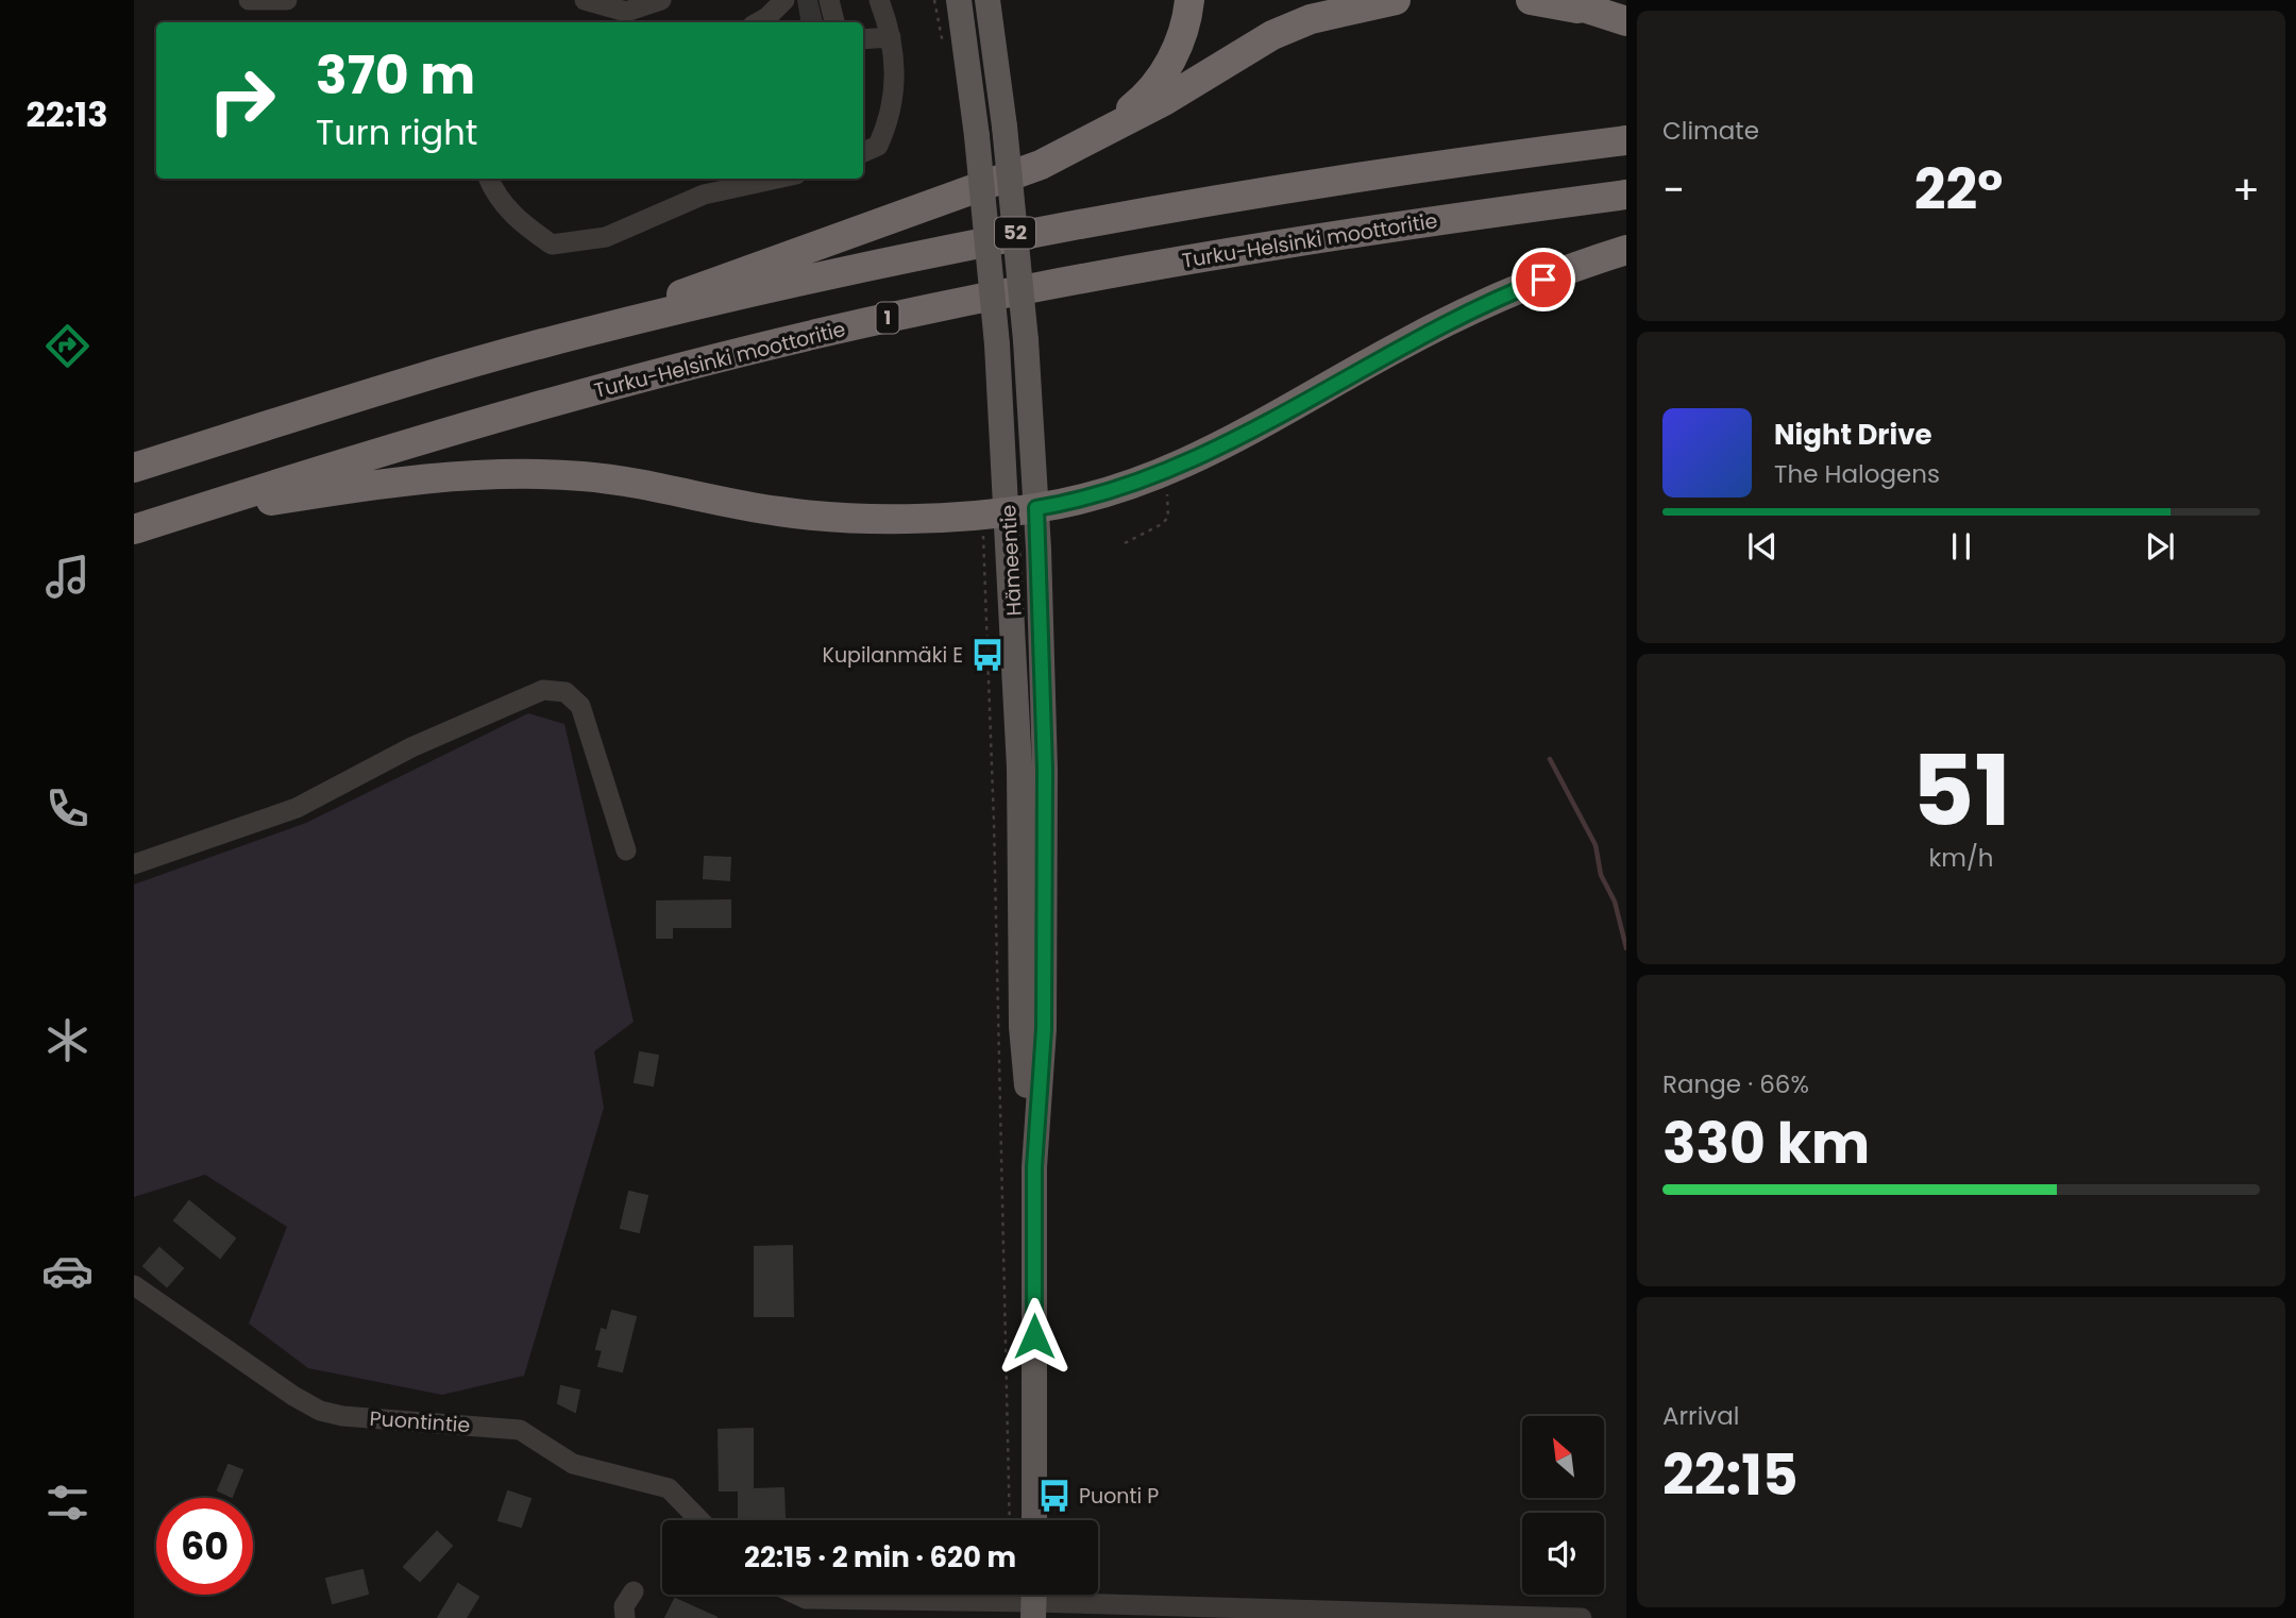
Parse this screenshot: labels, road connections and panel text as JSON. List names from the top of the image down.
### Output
{
  "streets": {
    "highway": ["Turku-Helsinki moottoritie", "1"],
    "main road": ["52", "Hämeentie"],
    "street": ["Puontintie"]
  },
  "places": {
    "bus stop": ["Kupilanmäki E", "Puonti P"]
  },
  "north": "top left",
  "page": {
    "tabs": "22:13",
    "tile": [
      "Climate",
      ["51", "km/h"],
      ["Range · 66%", "330 km"],
      ["Arrival", "22:15"]
    ],
    "turn": ["370 m", "Turn right"],
    "heat": ["−", "22°", "+"],
    "song": ["Night Drive", "The Halogens"],
    "limit": "60",
    "trip": "22:15 · 2 min · 620 m"
  }
}
